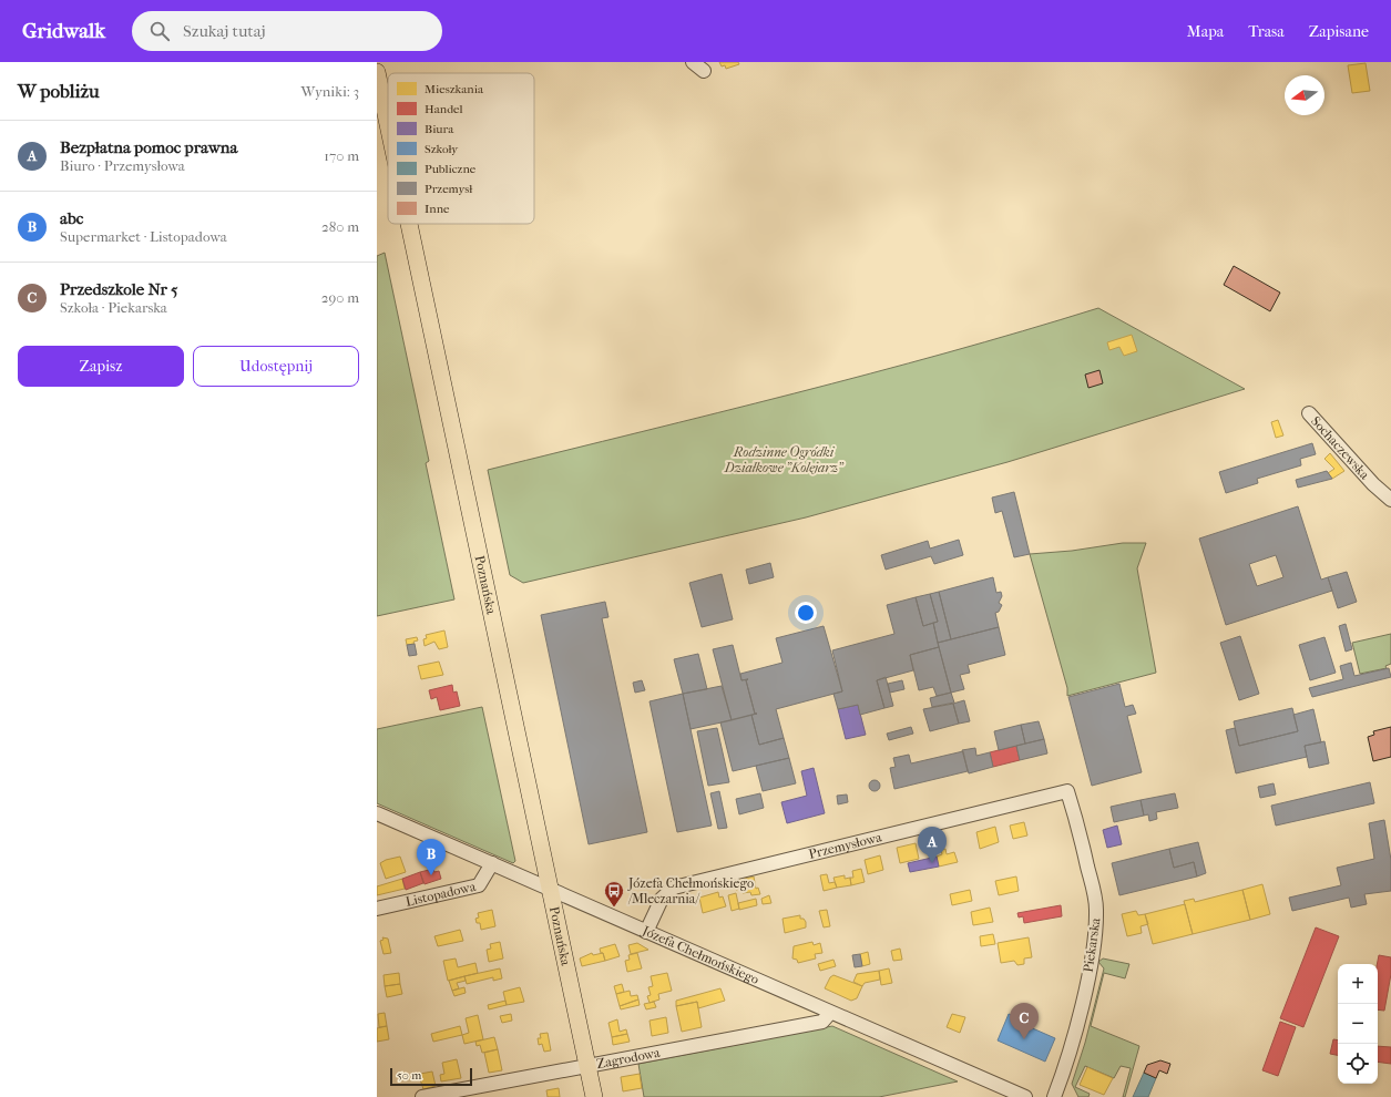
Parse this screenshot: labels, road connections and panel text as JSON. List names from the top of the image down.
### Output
{
  "streets": {
    "main road": ["Poznańska"],
    "street": [
      "Sochaczewska",
      "Przemysłowa",
      "Listopadowa",
      "Piekarska",
      "Józefa Chełmońskiego",
      "Zagrodowa"
    ]
  },
  "crossings": [
    ["Poznańska", "Józefa Chełmońskiego"],
    ["Poznańska", "Zagrodowa"],
    ["Przemysłowa", "Piekarska"],
    ["Przemysłowa", "Józefa Chełmońskiego"],
    ["Listopadowa", "Józefa Chełmońskiego"],
    ["Józefa Chełmońskiego", "Zagrodowa"]
  ],
  "parks": ["Rodzinne Ogródki Działkowe \"Kolejarz\""],
  "places": {
    "bus stop": ["Józefa Chełmońskiego /Mleczarnia/"]
  },
  "legend": [
    "Mieszkania",
    "Handel",
    "Biura",
    "Szkoły",
    "Publiczne",
    "Przemysł",
    "Inne"
  ],
  "scale_bar": "50 m",
  "north": "left",
  "page": {
    "header": "Gridwalk",
    "search": "Szukaj tutaj",
    "nav": ["Mapa", "Trasa", "Zapisane"],
    "heading": ["W pobliżu", "Wyniki: 3"],
    "list": [
      {
        "mark": "A",
        "name": "Bezpłatna pomoc prawna",
        "note": "Biuro · Przemysłowa",
        "value": "170 m"
      },
      {
        "mark": "B",
        "name": "abc",
        "note": "Supermarket · Listopadowa",
        "value": "280 m"
      },
      {
        "mark": "C",
        "name": "Przedszkole Nr 5",
        "note": "Szkoła · Piekarska",
        "value": "290 m"
      }
    ],
    "buttons": ["Zapisz", "Udostępnij"],
    "pins": ["A", "B", "C"],
    "map_buttons": ["+", "−"],
    "scale": "50 m"
  }
}
